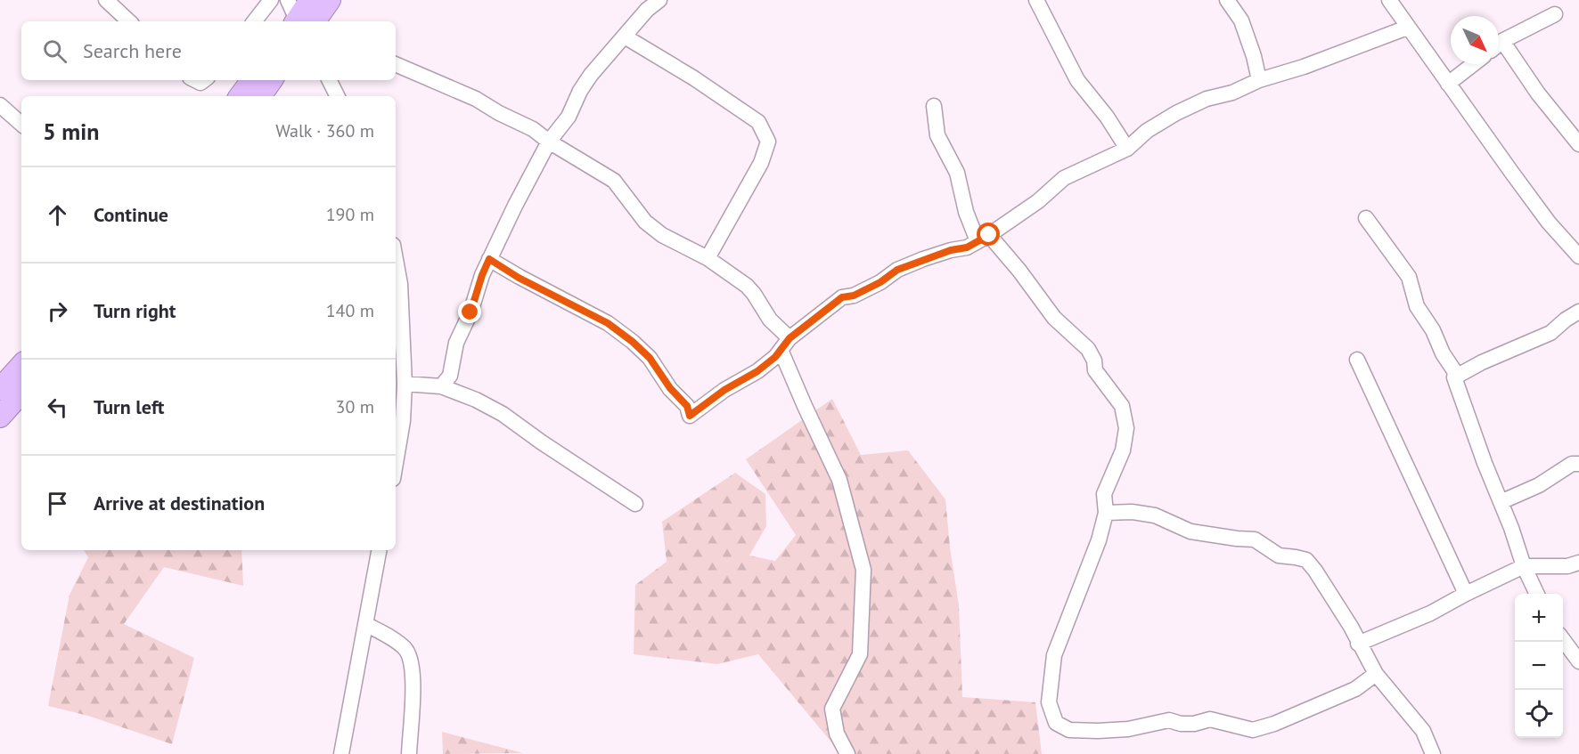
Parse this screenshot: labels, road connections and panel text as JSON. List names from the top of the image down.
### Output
{
  "north": "bottom right",
  "page": {
    "search": "Search here",
    "heading": ["5 min", "Walk · 360 m"],
    "list": [
      ["Continue", "190 m"],
      ["Turn right", "140 m"],
      ["Turn left", "30 m"],
      "Arrive at destination"
    ],
    "map_buttons": ["+", "−"]
  }
}
